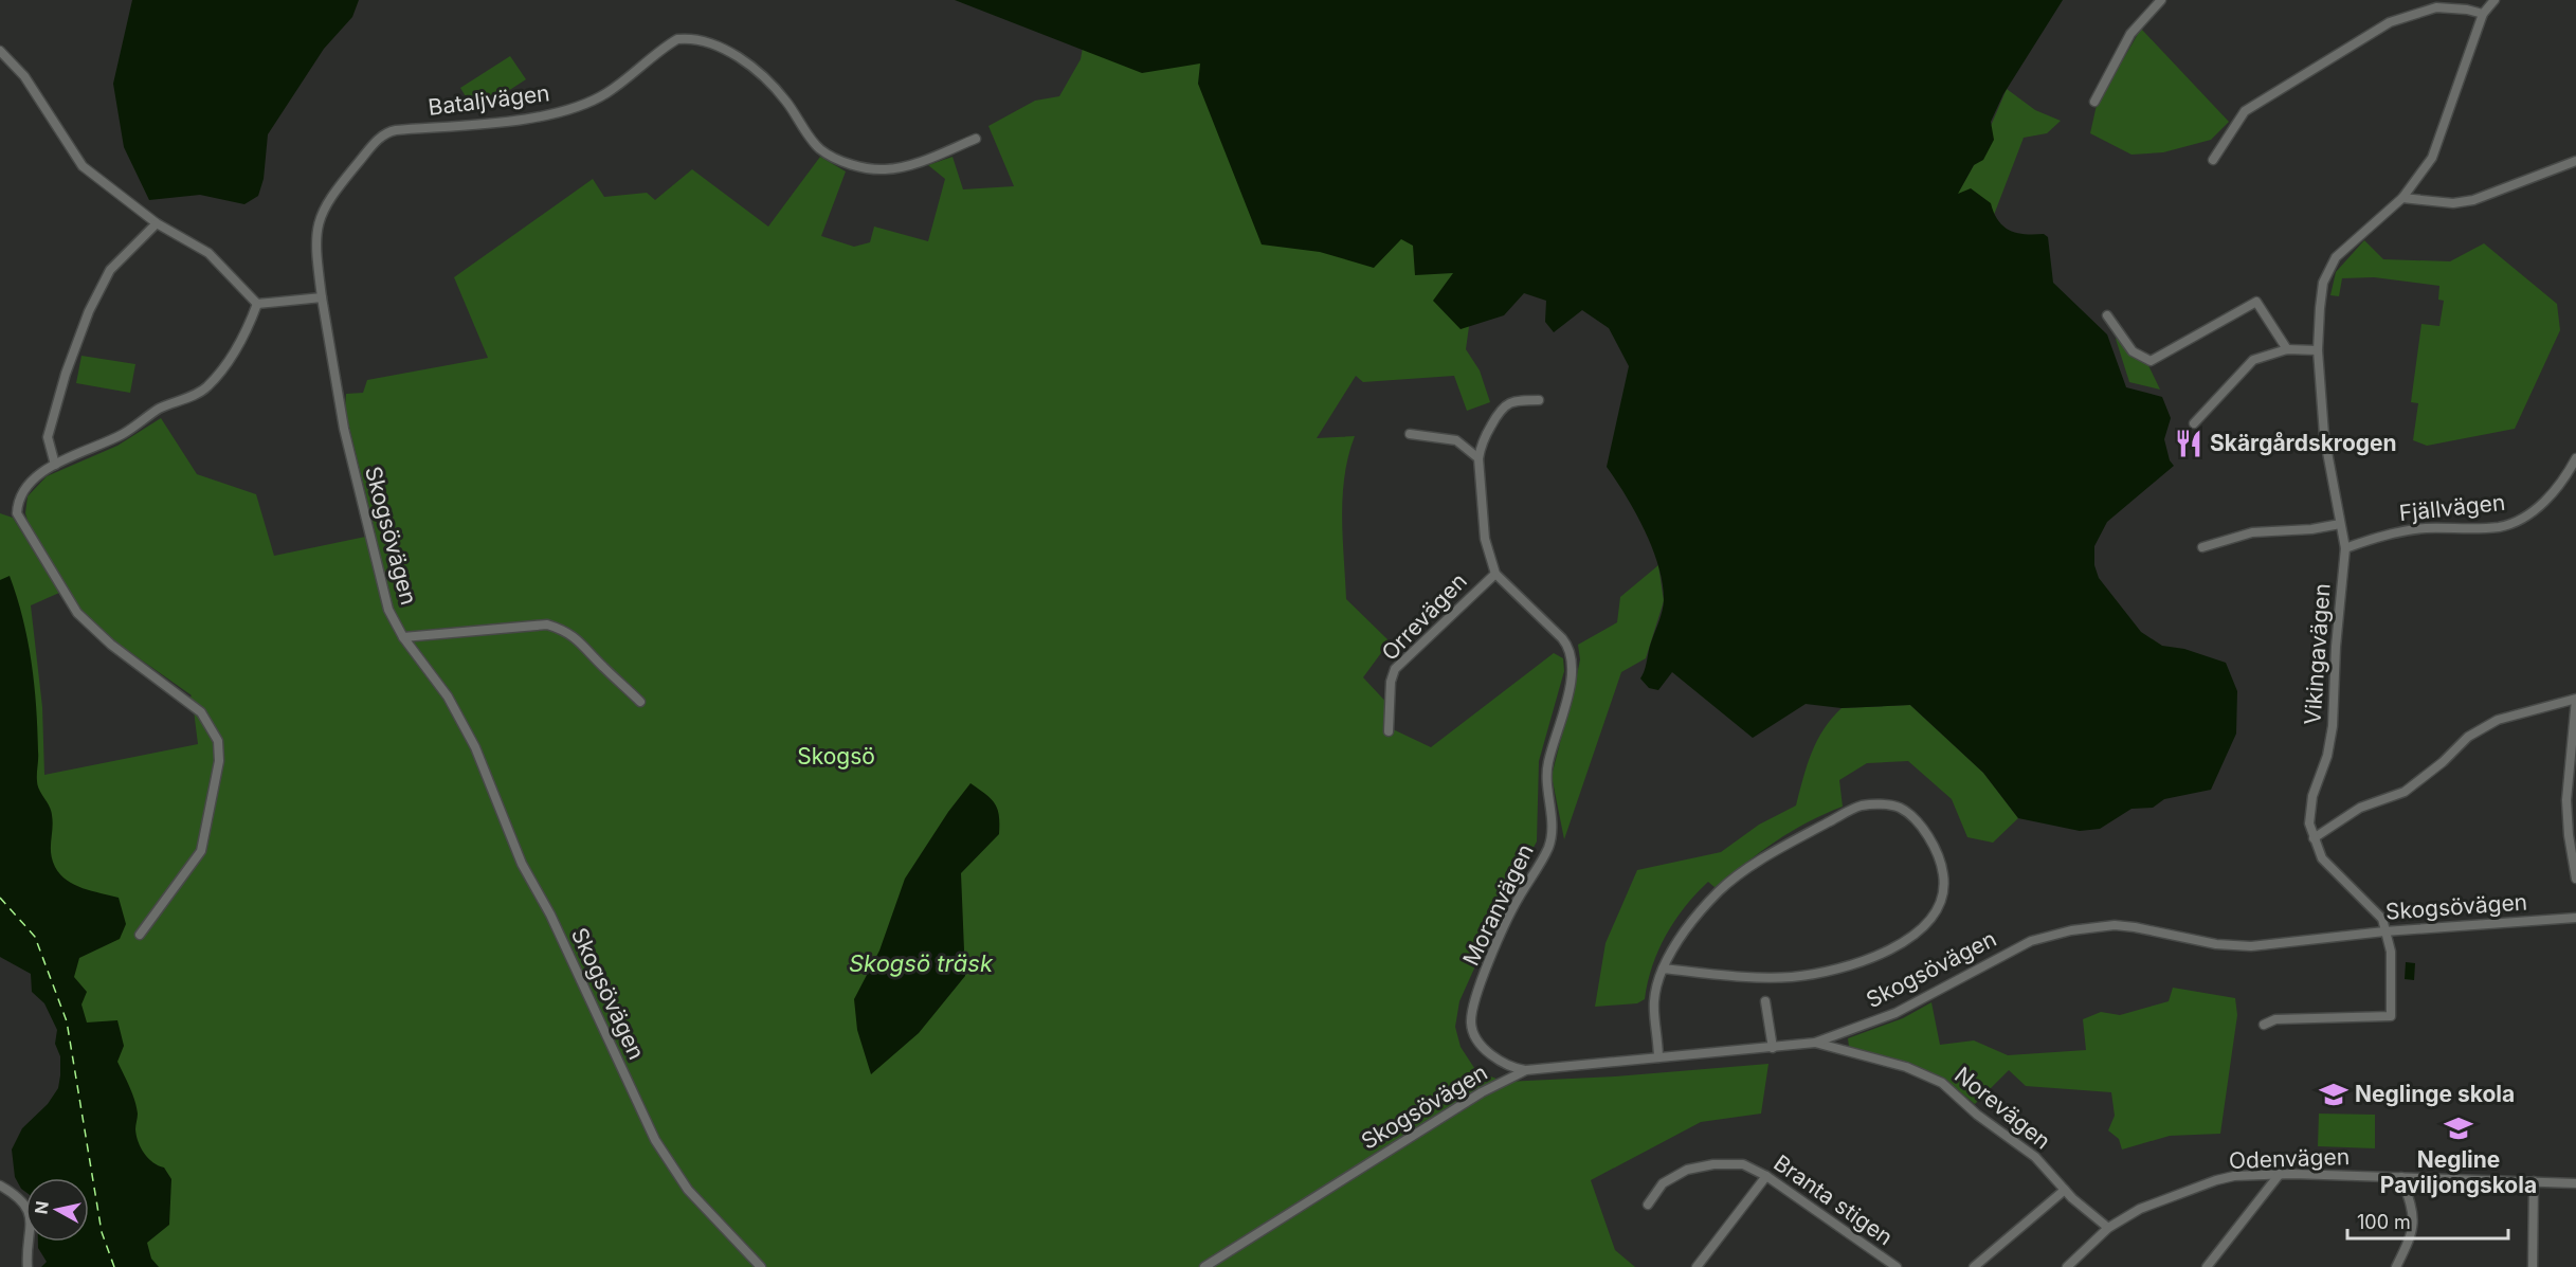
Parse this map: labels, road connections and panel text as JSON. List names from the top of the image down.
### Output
{
  "streets": {
    "street": [
      "Bataljvägen",
      "Fjällvägen",
      "Skogsövägen",
      "Orrevägen",
      "Vikingavägen",
      "Moranvägen",
      "Norevägen",
      "Odenvägen",
      "Branta stigen"
    ]
  },
  "crossings": [
    ["Bataljvägen", "Skogsövägen"],
    ["Fjällvägen", "Vikingavägen"],
    ["Skogsövägen", "Vikingavägen"],
    ["Skogsövägen", "Moranvägen"],
    ["Skogsövägen", "Norevägen"],
    ["Orrevägen", "Moranvägen"],
    ["Norevägen", "Odenvägen"]
  ],
  "water": ["Skogsö träsk"],
  "parks": ["Skogsö"],
  "places": {
    "restaurant": ["Skärgårdskrogen"],
    "school or university": ["Neglinge skola", "Negline Paviljongskola"]
  },
  "scale_bar": "100 m",
  "north": "left"
}
